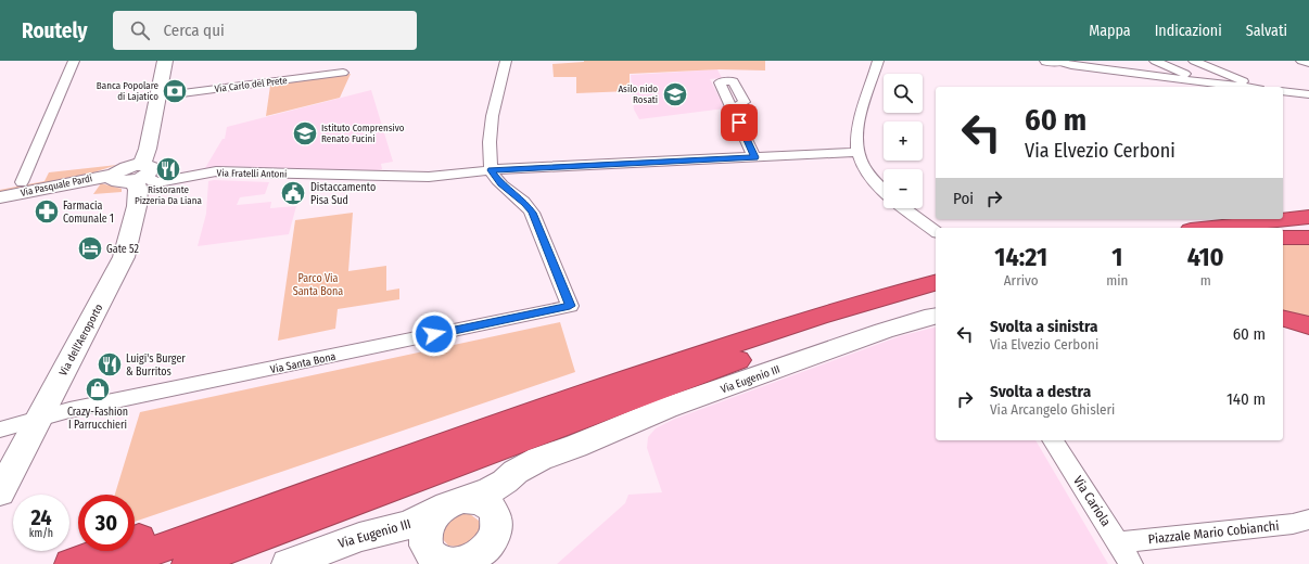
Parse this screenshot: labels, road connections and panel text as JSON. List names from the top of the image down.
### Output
{
  "streets": {
    "street": [
      "Via Carlo del Prete",
      "Via Fratelli Antoni",
      "Via Pasquale Pardi",
      "Via dell'Aeroporto",
      "Via Santa Bona",
      "Via Eugenio III",
      "Via Cariola",
      "Piazzale Mario Cobianchi"
    ]
  },
  "crossings": [
    ["Via Fratelli Antoni", "Via Pasquale Pardi"],
    ["Via Fratelli Antoni", "Via dell'Aeroporto"],
    ["Via Fratelli Antoni", "Via Santa Bona"],
    ["Via Pasquale Pardi", "Via dell'Aeroporto"],
    ["Via dell'Aeroporto", "Via Santa Bona"],
    ["Via Cariola", "Piazzale Mario Cobianchi"]
  ],
  "parks": ["Parco Via Santa Bona"],
  "places": {
    "bank": ["Banca Popolare di Lajatico"],
    "school or university": ["Asilo nido Rosati", "Istituto Comprensivo Renato Fucini"],
    "restaurant": ["Ristorante Pizzeria Da Liana", "Luigi's Burger & Burritos"],
    "public building": ["Distaccamento Pisa Sud"],
    "pharmacy": ["Farmacia Comunale 1"],
    "hotel": ["Gate 52"],
    "shop": ["Crazy-Fashion I Parrucchieri"]
  },
  "page": {
    "header": "Routely",
    "search": "Cerca qui",
    "nav": ["Mappa", "Indicazioni", "Salvati"],
    "map_buttons": ["+", "−"],
    "turn": ["60 m", "Via Elvezio Cerboni"],
    "then": "Poi",
    "eta": [
      "14:21",
      "Arrivo",
      "1",
      "min",
      "410",
      "m"
    ],
    "list": [
      {
        "name": "Svolta a sinistra",
        "note": "Via Elvezio Cerboni",
        "value": "60 m"
      },
      {
        "name": "Svolta a destra",
        "note": "Via Arcangelo Ghisleri",
        "value": "140 m"
      }
    ],
    "speed": "24 km/h",
    "limit": "30"
  }
}
